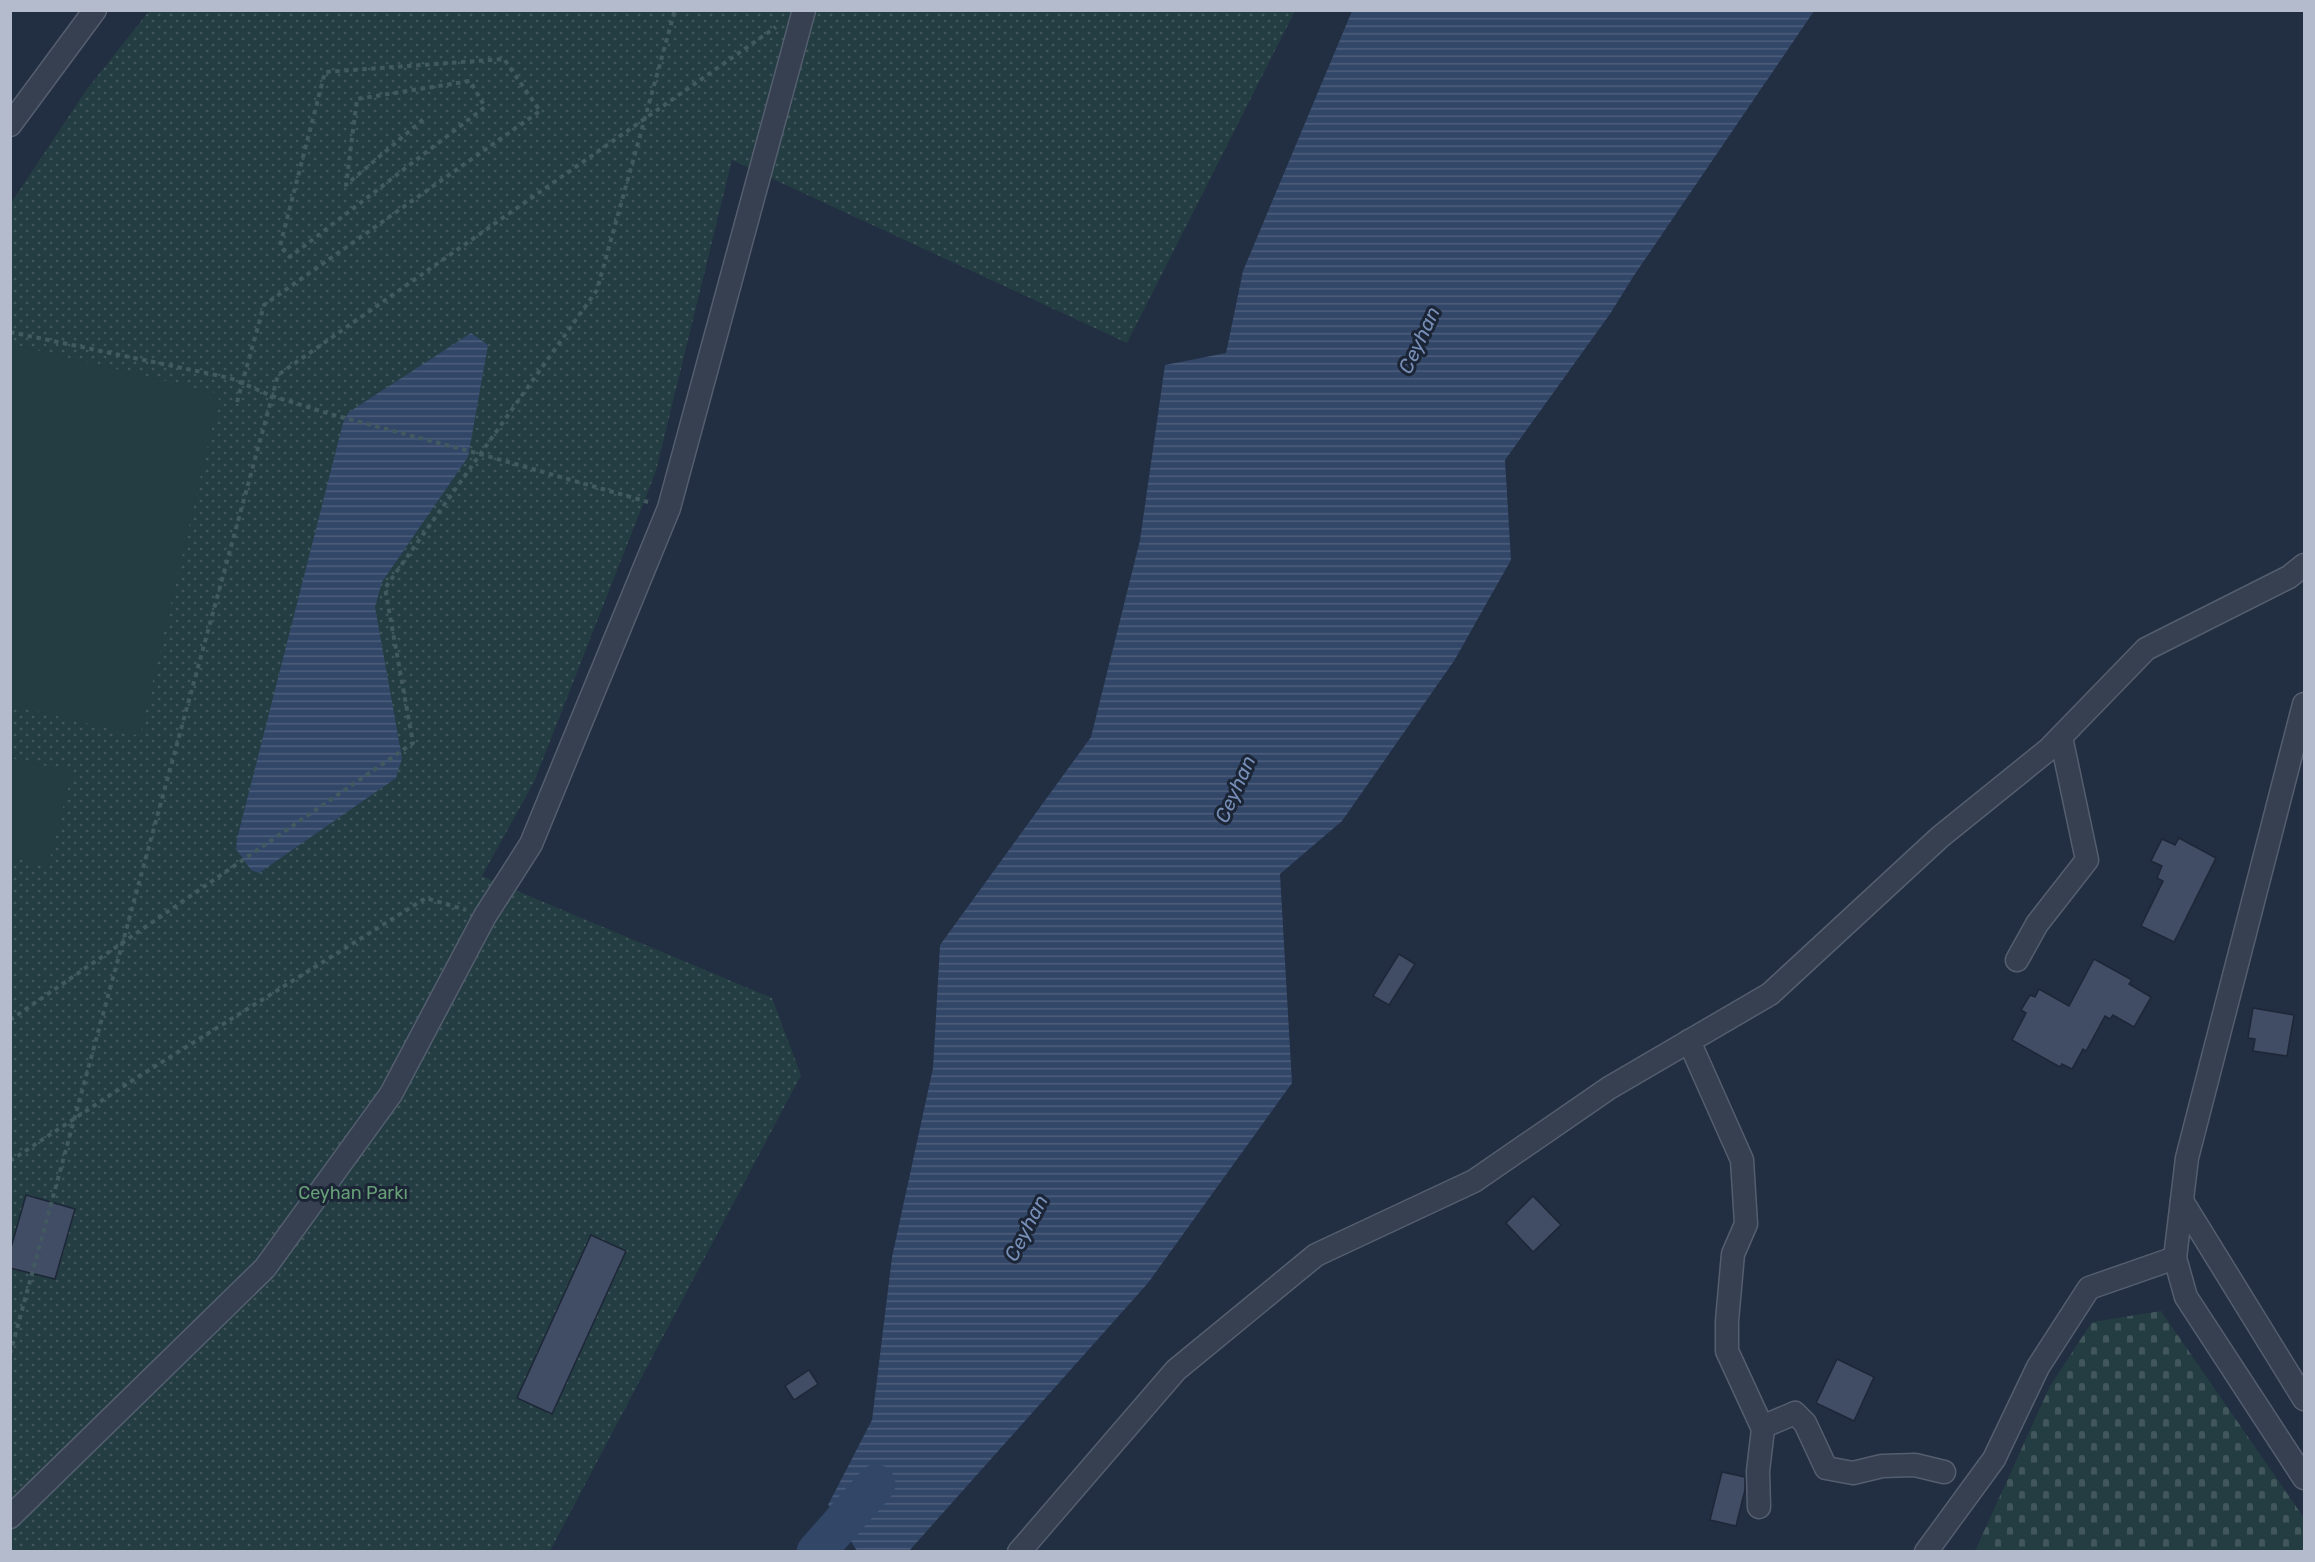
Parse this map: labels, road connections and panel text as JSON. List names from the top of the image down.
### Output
{
  "water": ["Ceyhan"],
  "parks": ["Ceyhan Parkı"]
}
